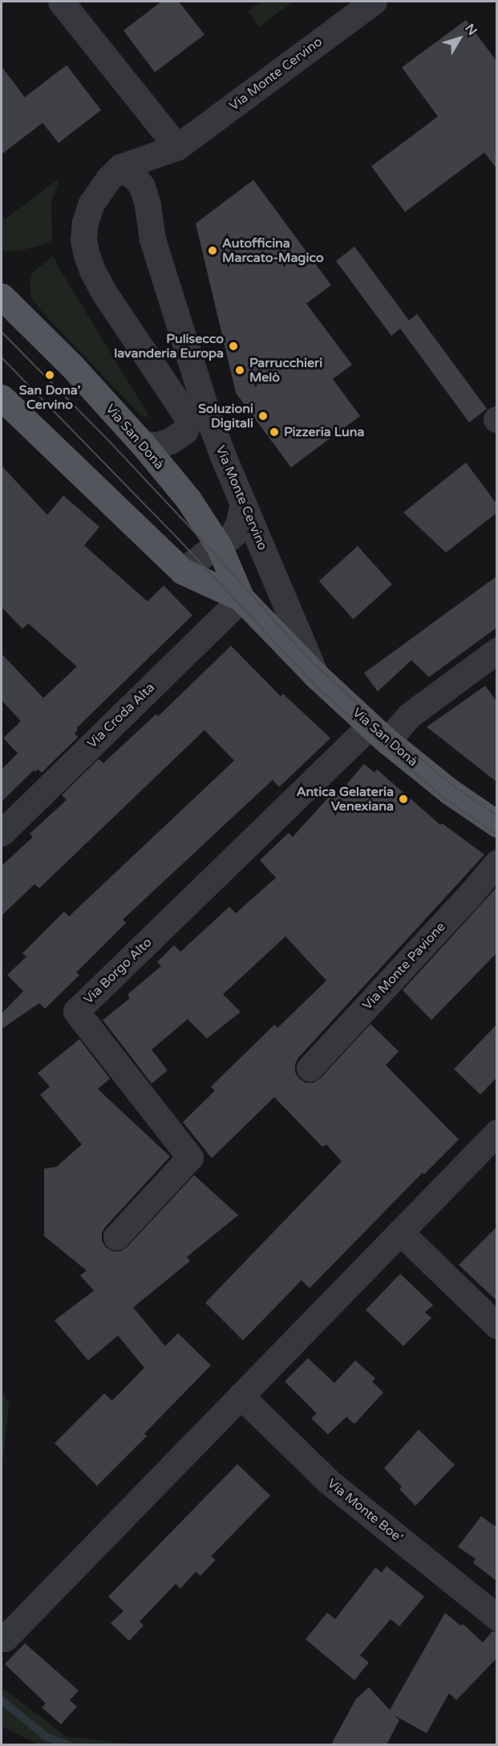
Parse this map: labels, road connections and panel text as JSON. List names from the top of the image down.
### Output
{
  "streets": {
    "main road": ["Via San Donà"],
    "street": [
      "Via Monte Cervino",
      "Via Croda Alta",
      "Via Monte Pavione",
      "Via Borgo Alto",
      "Via Monte Boe'"
    ]
  },
  "crossings": [
    ["Via Monte Cervino", "Via San Donà"],
    ["Via San Donà", "Via Croda Alta"],
    ["Via San Donà", "Via Borgo Alto"]
  ],
  "places": [
    "Autofficina Marcato-Magico",
    "Pulisecco lavanderia Europa",
    "Parrucchieri Melò",
    "San Dona' Cervino",
    "Soluzioni Digitali",
    "Pizzeria Luna",
    "Antica Gelateria Venexiana"
  ],
  "north": "top right"
}
